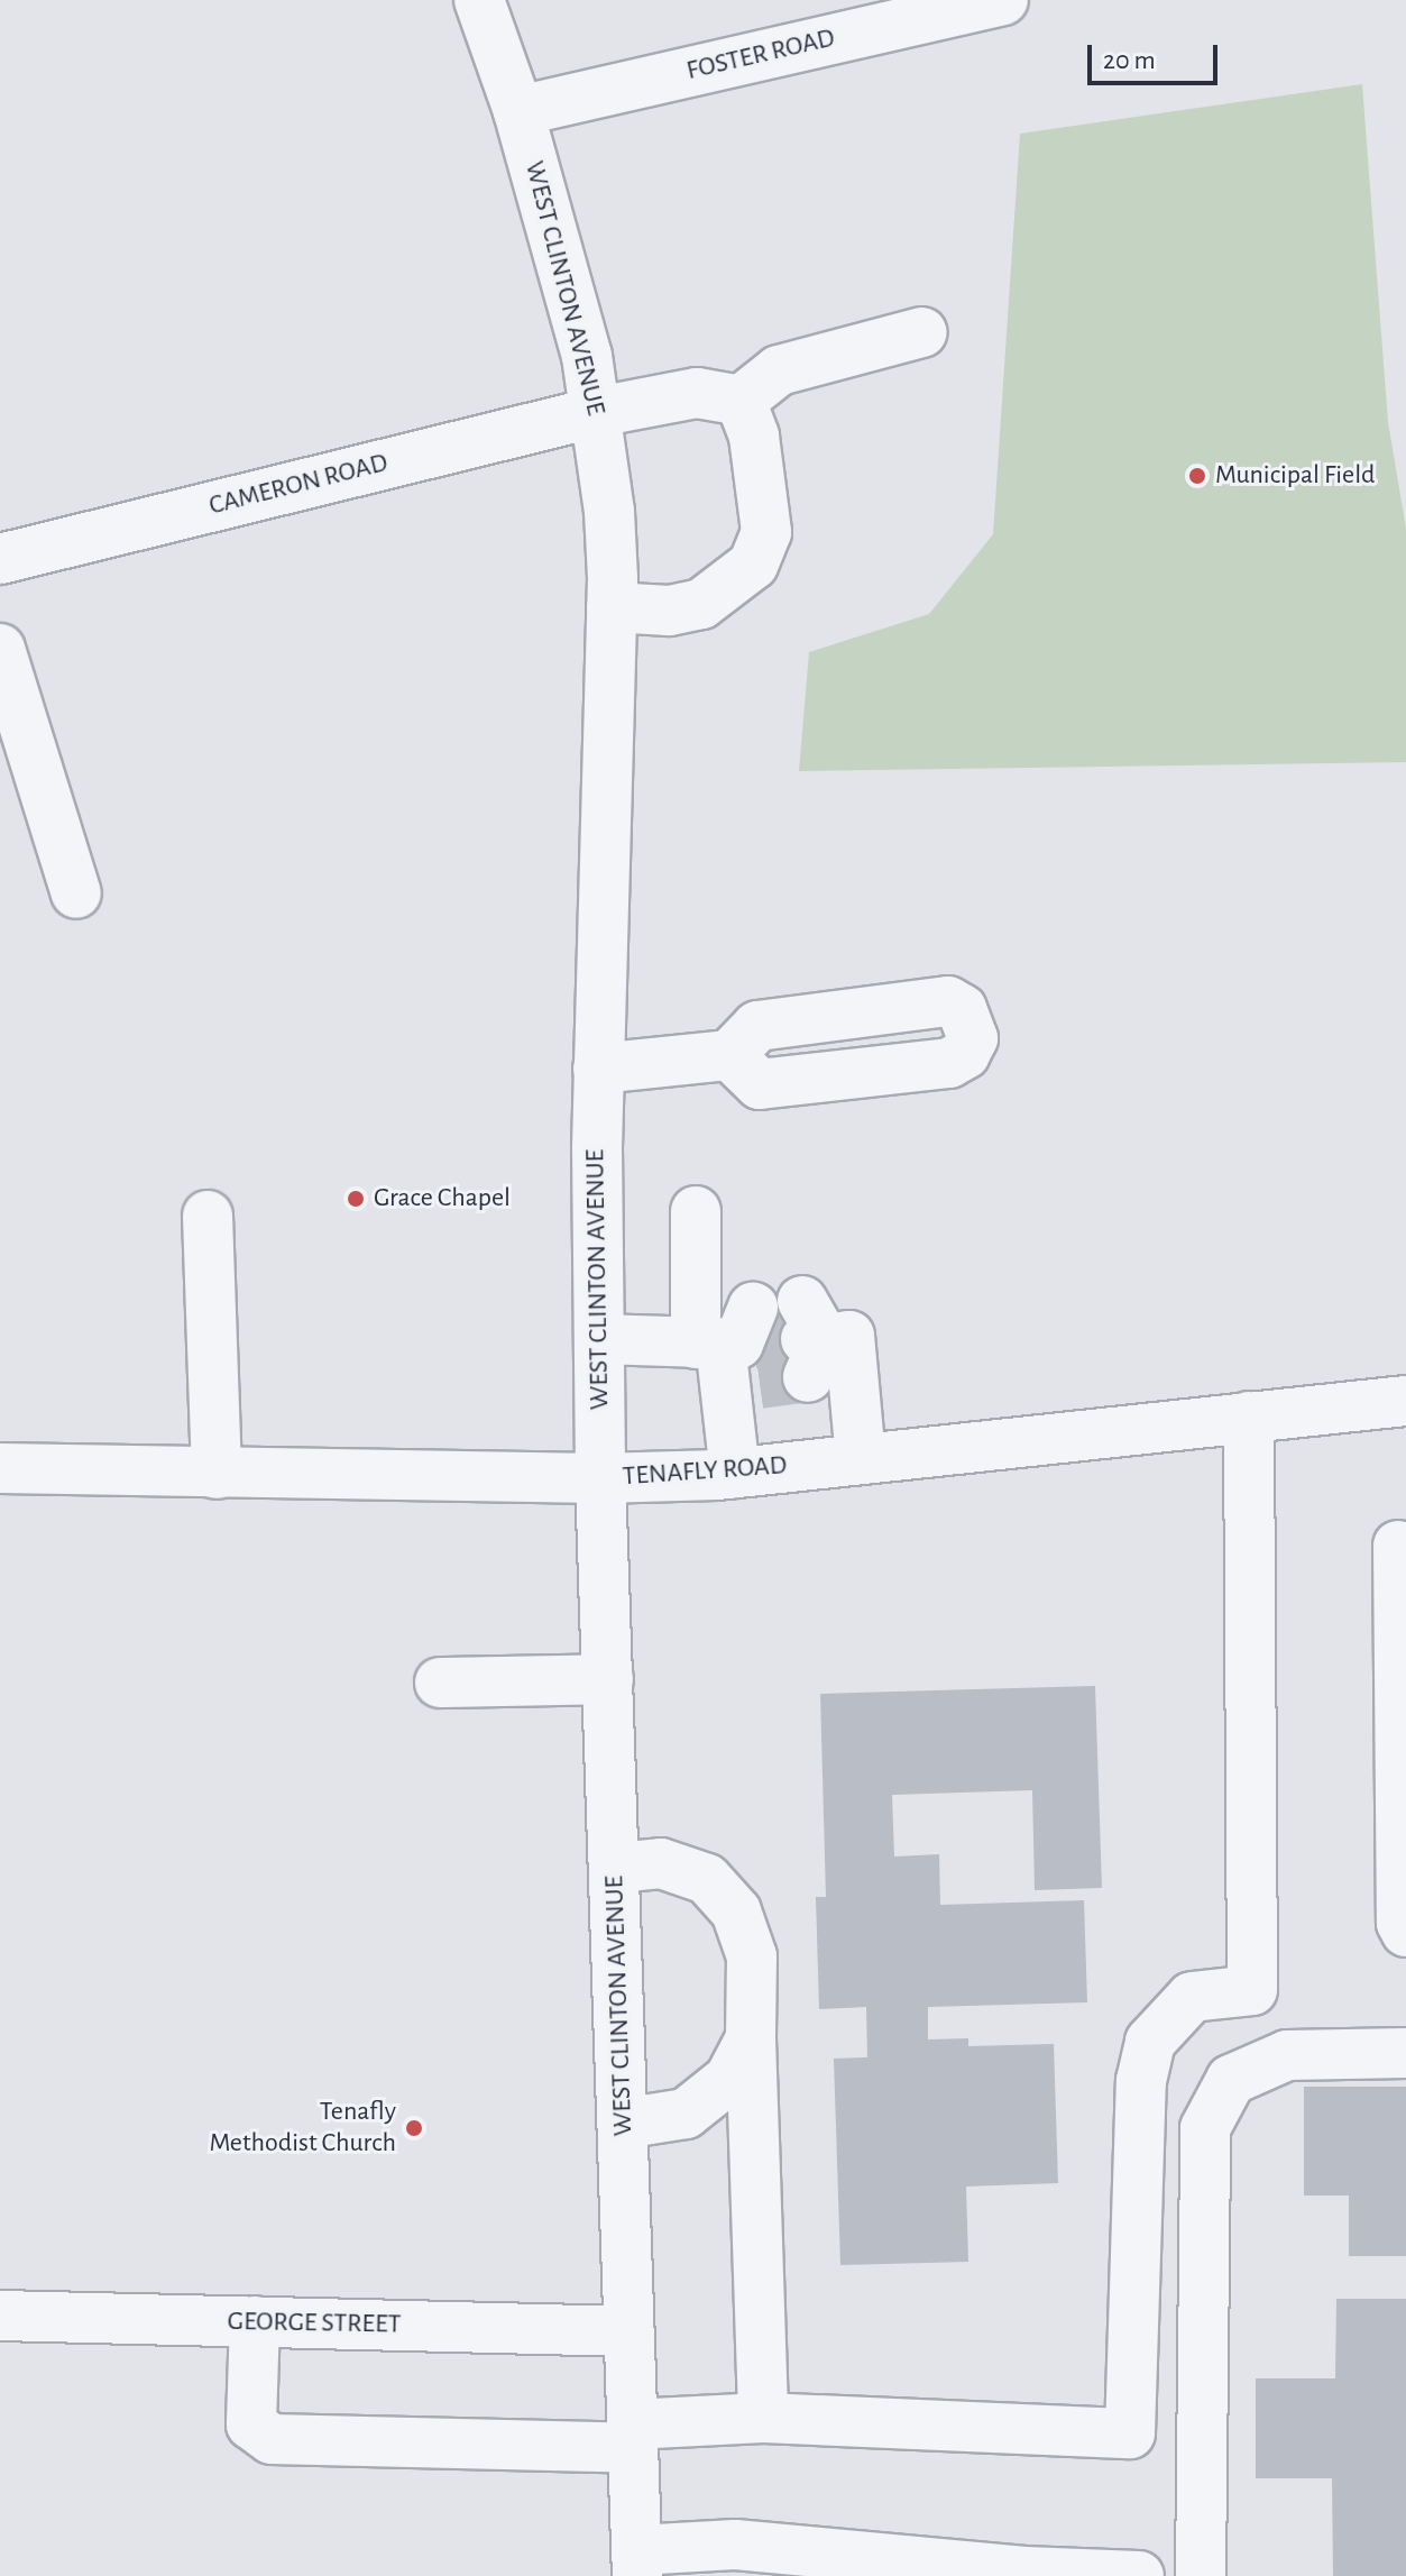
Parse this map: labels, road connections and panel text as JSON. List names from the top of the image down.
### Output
{
  "streets": {
    "street": [
      "FOSTER ROAD",
      "WEST CLINTON AVENUE",
      "CAMERON ROAD",
      "TENAFLY ROAD",
      "GEORGE STREET"
    ]
  },
  "crossings": [
    ["FOSTER ROAD", "WEST CLINTON AVENUE"],
    ["WEST CLINTON AVENUE", "CAMERON ROAD"],
    ["WEST CLINTON AVENUE", "TENAFLY ROAD"],
    ["WEST CLINTON AVENUE", "GEORGE STREET"]
  ],
  "places": ["Municipal Field", "Grace Chapel", "Tenafly Methodist Church"],
  "scale_bar": "20 m"
}
